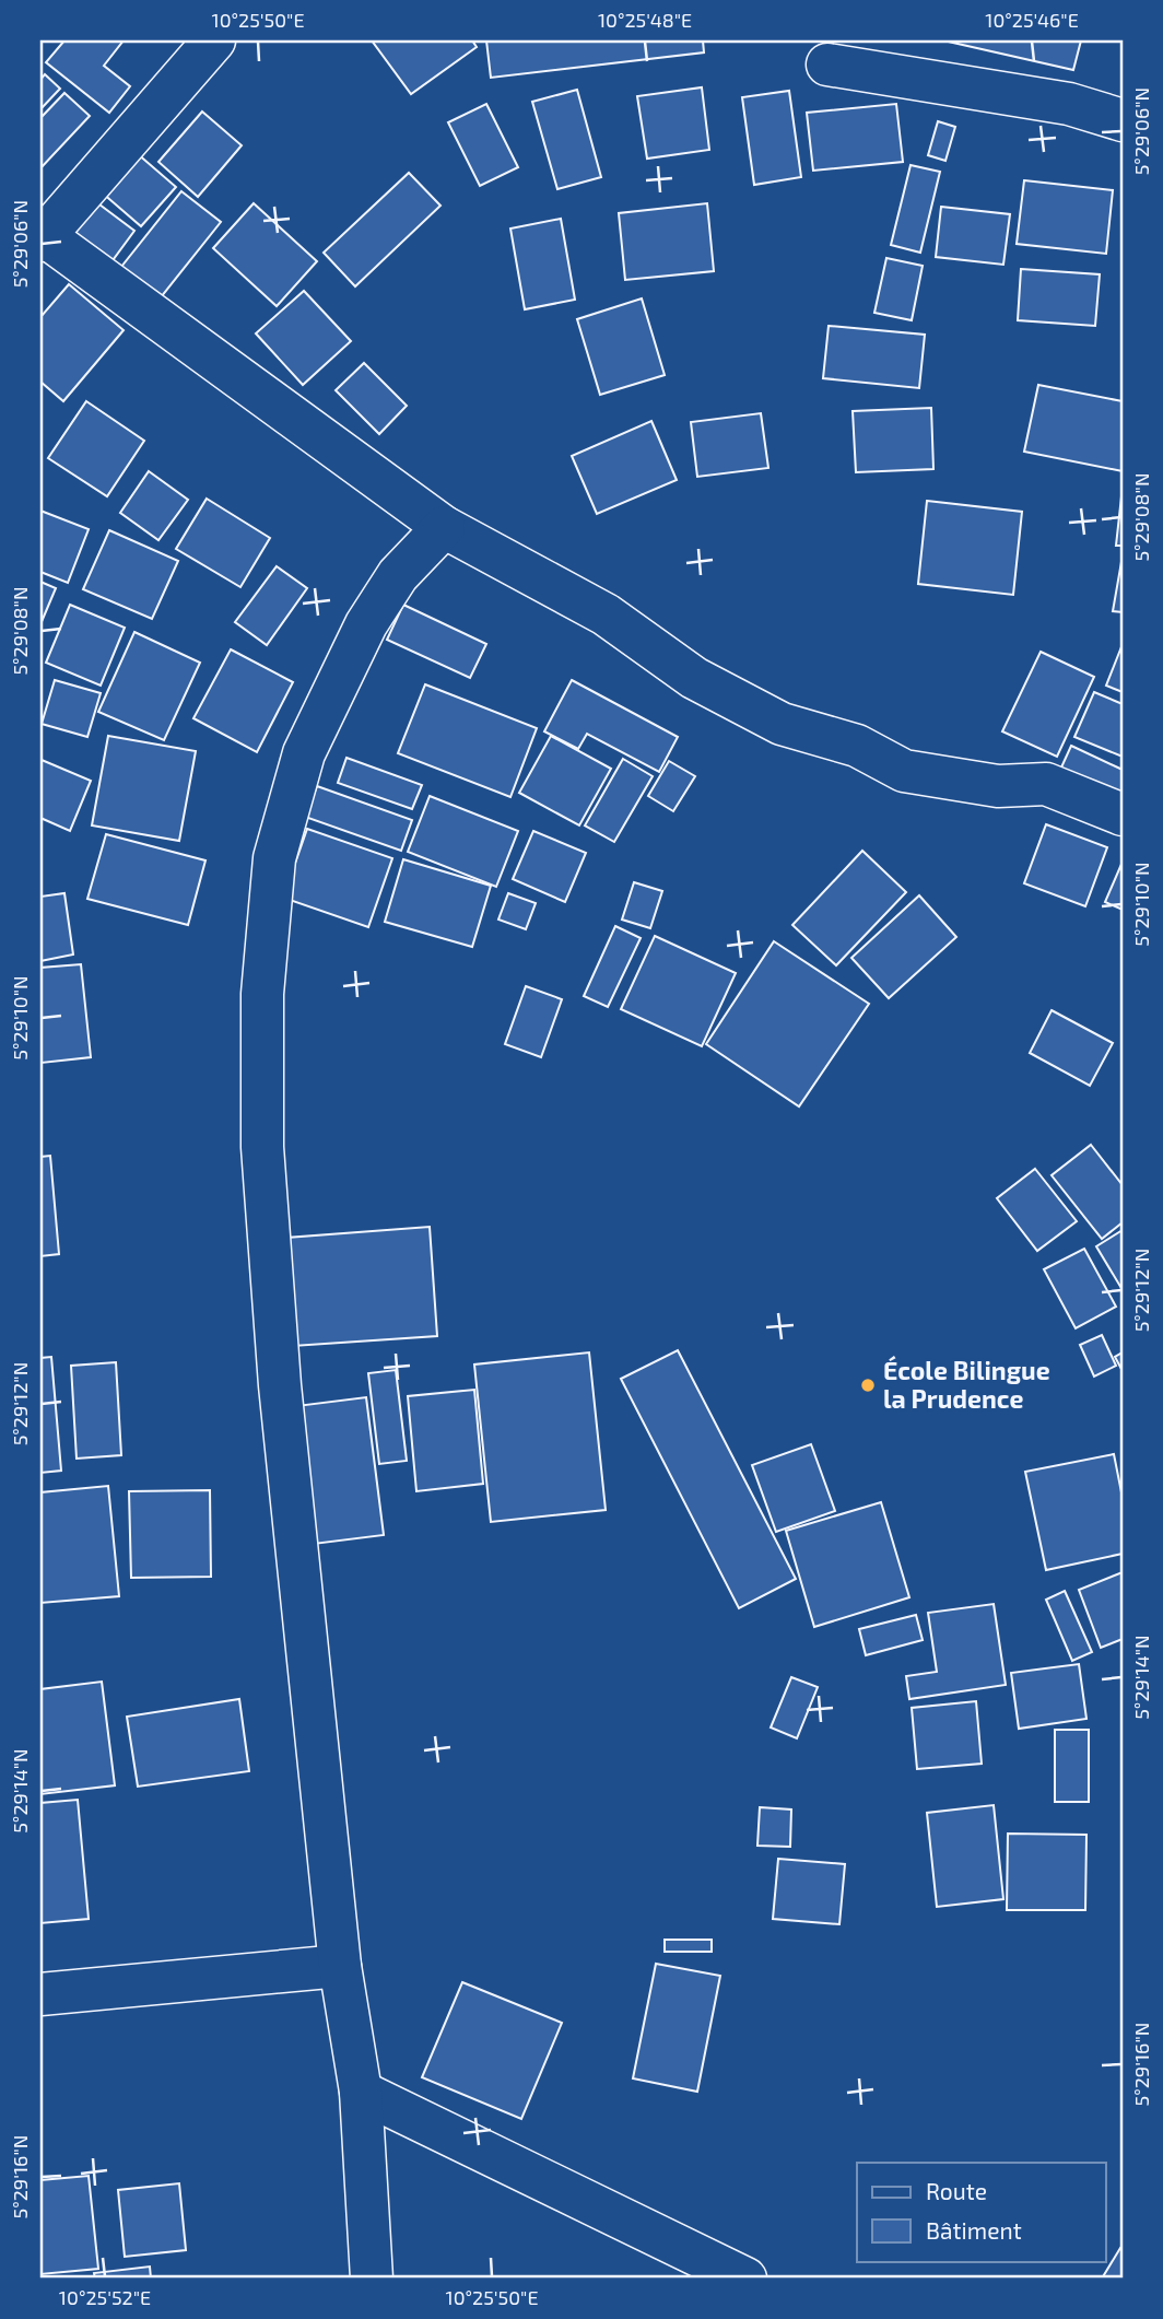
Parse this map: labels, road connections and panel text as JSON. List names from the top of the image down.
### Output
{
  "places": ["École Bilingue la Prudence"],
  "legend": ["Route", "Bâtiment"],
  "coordinates": [
    "10°25'50\"E",
    "10°25'48\"E",
    "10°25'46\"E",
    "5°29'06\"N",
    "5°29'08\"N",
    "5°29'10\"N",
    "5°29'12\"N",
    "5°29'14\"N",
    "5°29'16\"N",
    "10°25'52\"E"
  ]
}
